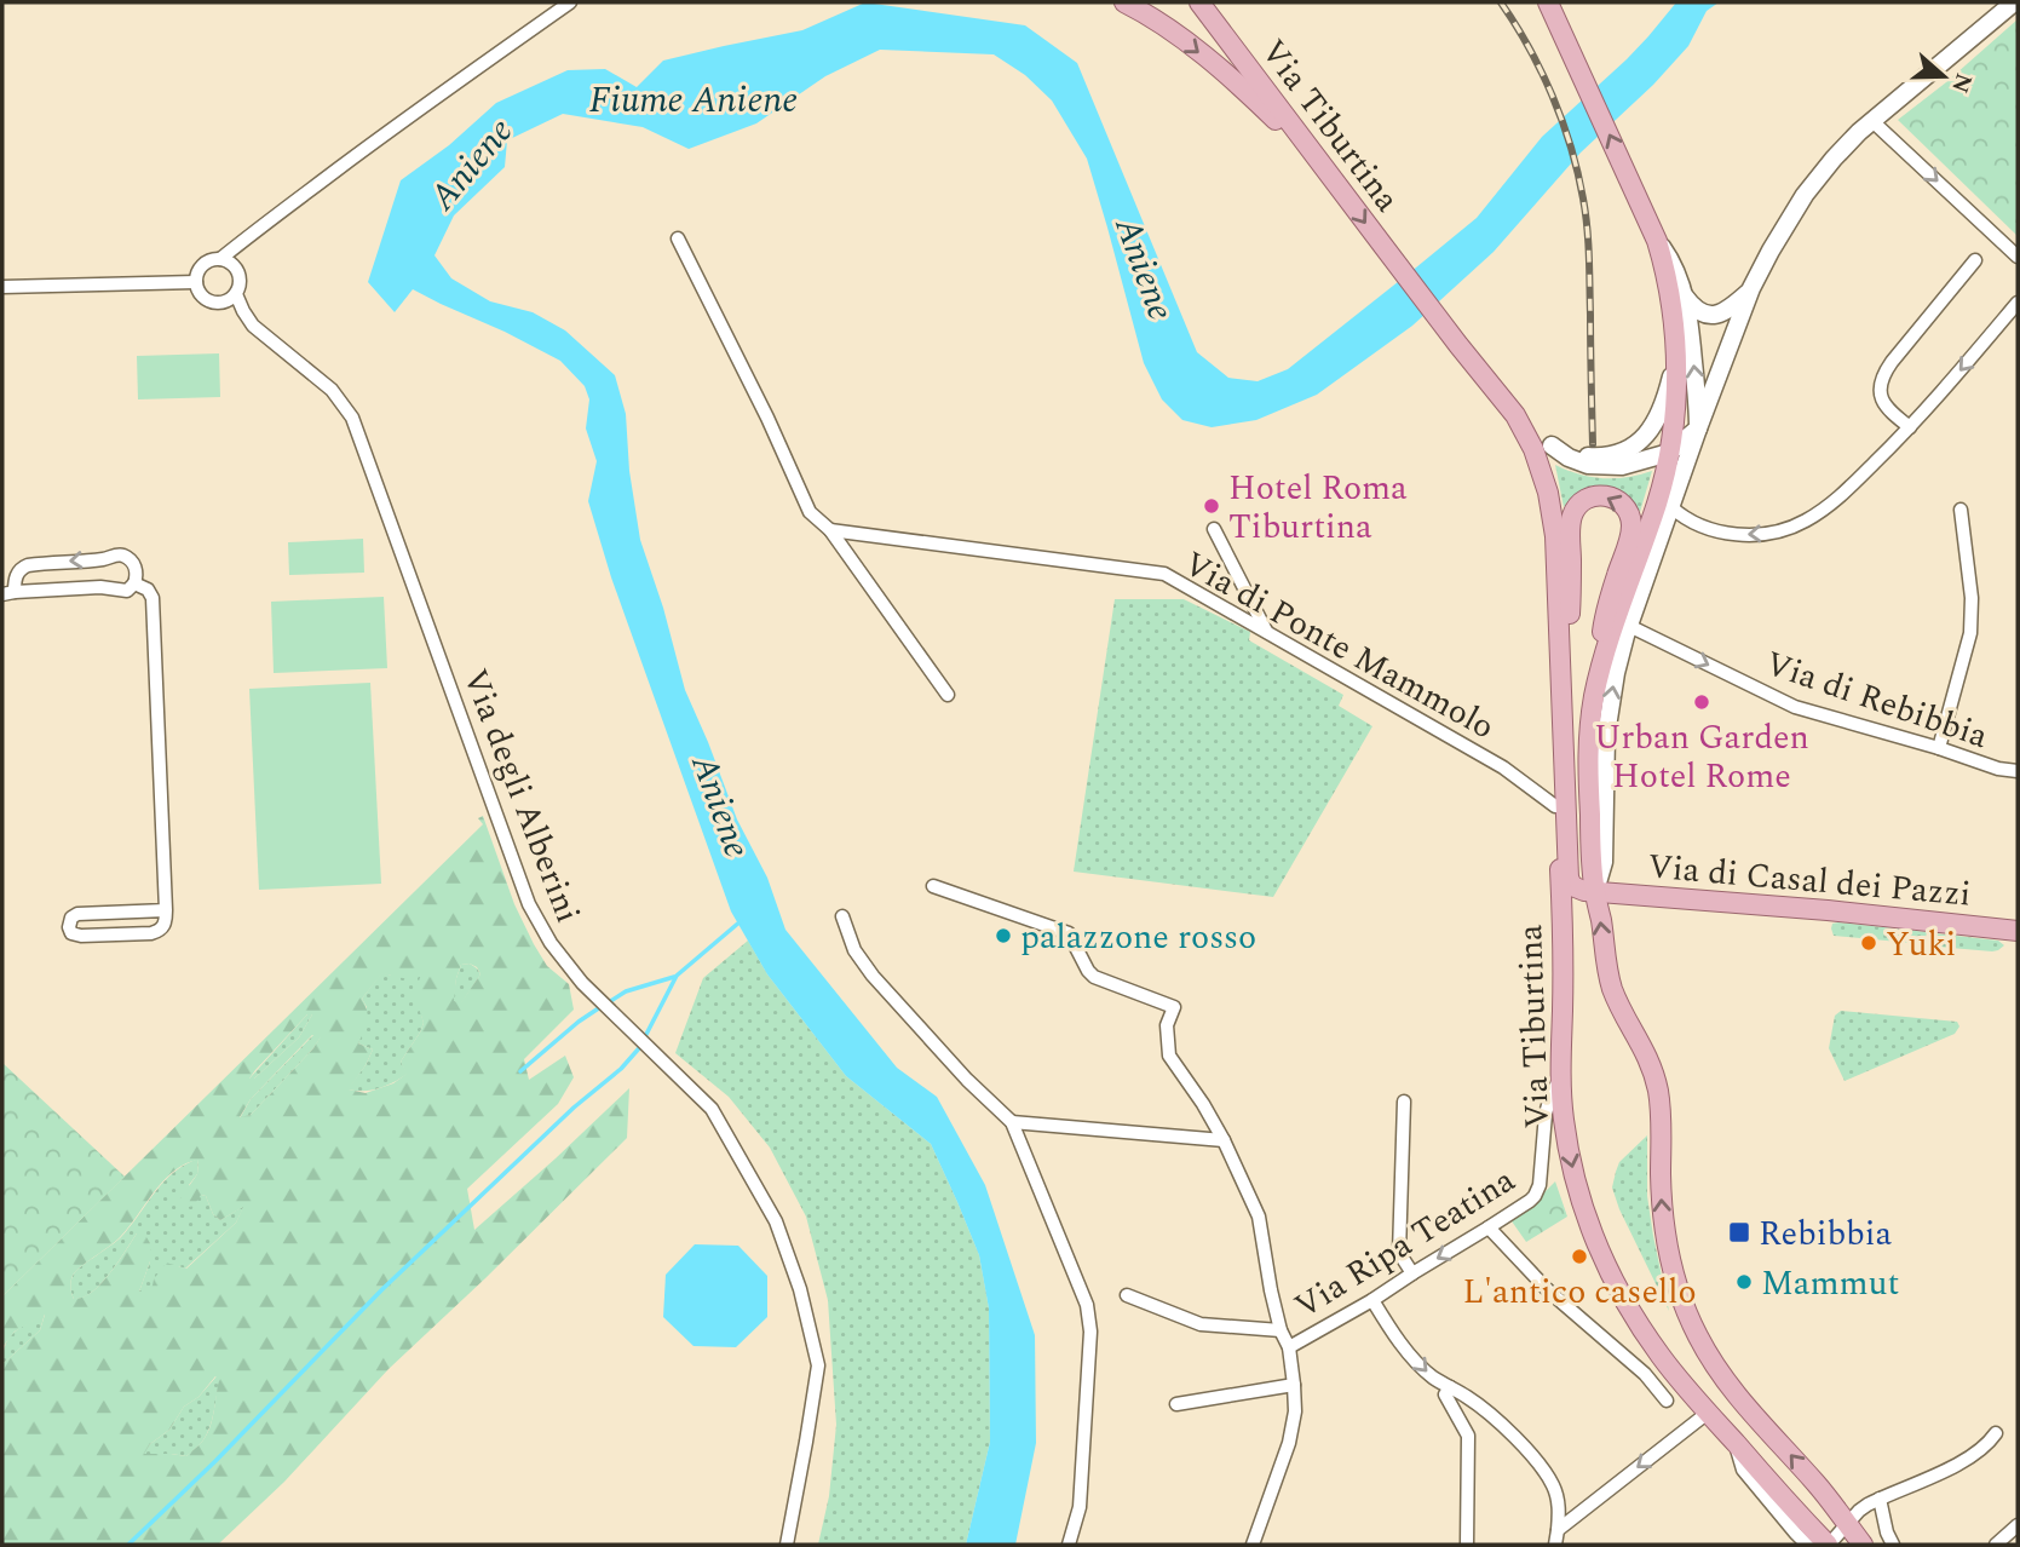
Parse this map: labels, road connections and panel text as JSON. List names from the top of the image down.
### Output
{
  "streets": {
    "main road": ["Via Tiburtina", "Via di Casal dei Pazzi"],
    "street": [
      "Via di Ponte Mammolo",
      "Via di Rebibbia",
      "Via degli Alberini",
      "Via Ripa Teatina"
    ]
  },
  "crossings": [
    ["Via Tiburtina", "Via di Ponte Mammolo"],
    ["Via Tiburtina", "Via di Casal dei Pazzi"],
    ["Via Tiburtina", "Via Ripa Teatina"]
  ],
  "one_way": ["Via di Rebibbia"],
  "water": ["Fiume Aniene", "Aniene"],
  "places": {
    "other": [
      "Hotel Roma Tiburtina",
      "Urban Garden Hotel Rome",
      "palazzone rosso",
      "Yuki",
      "L'antico casello",
      "Mammut"
    ],
    "transit": ["Rebibbia"]
  },
  "north": "right"
}
